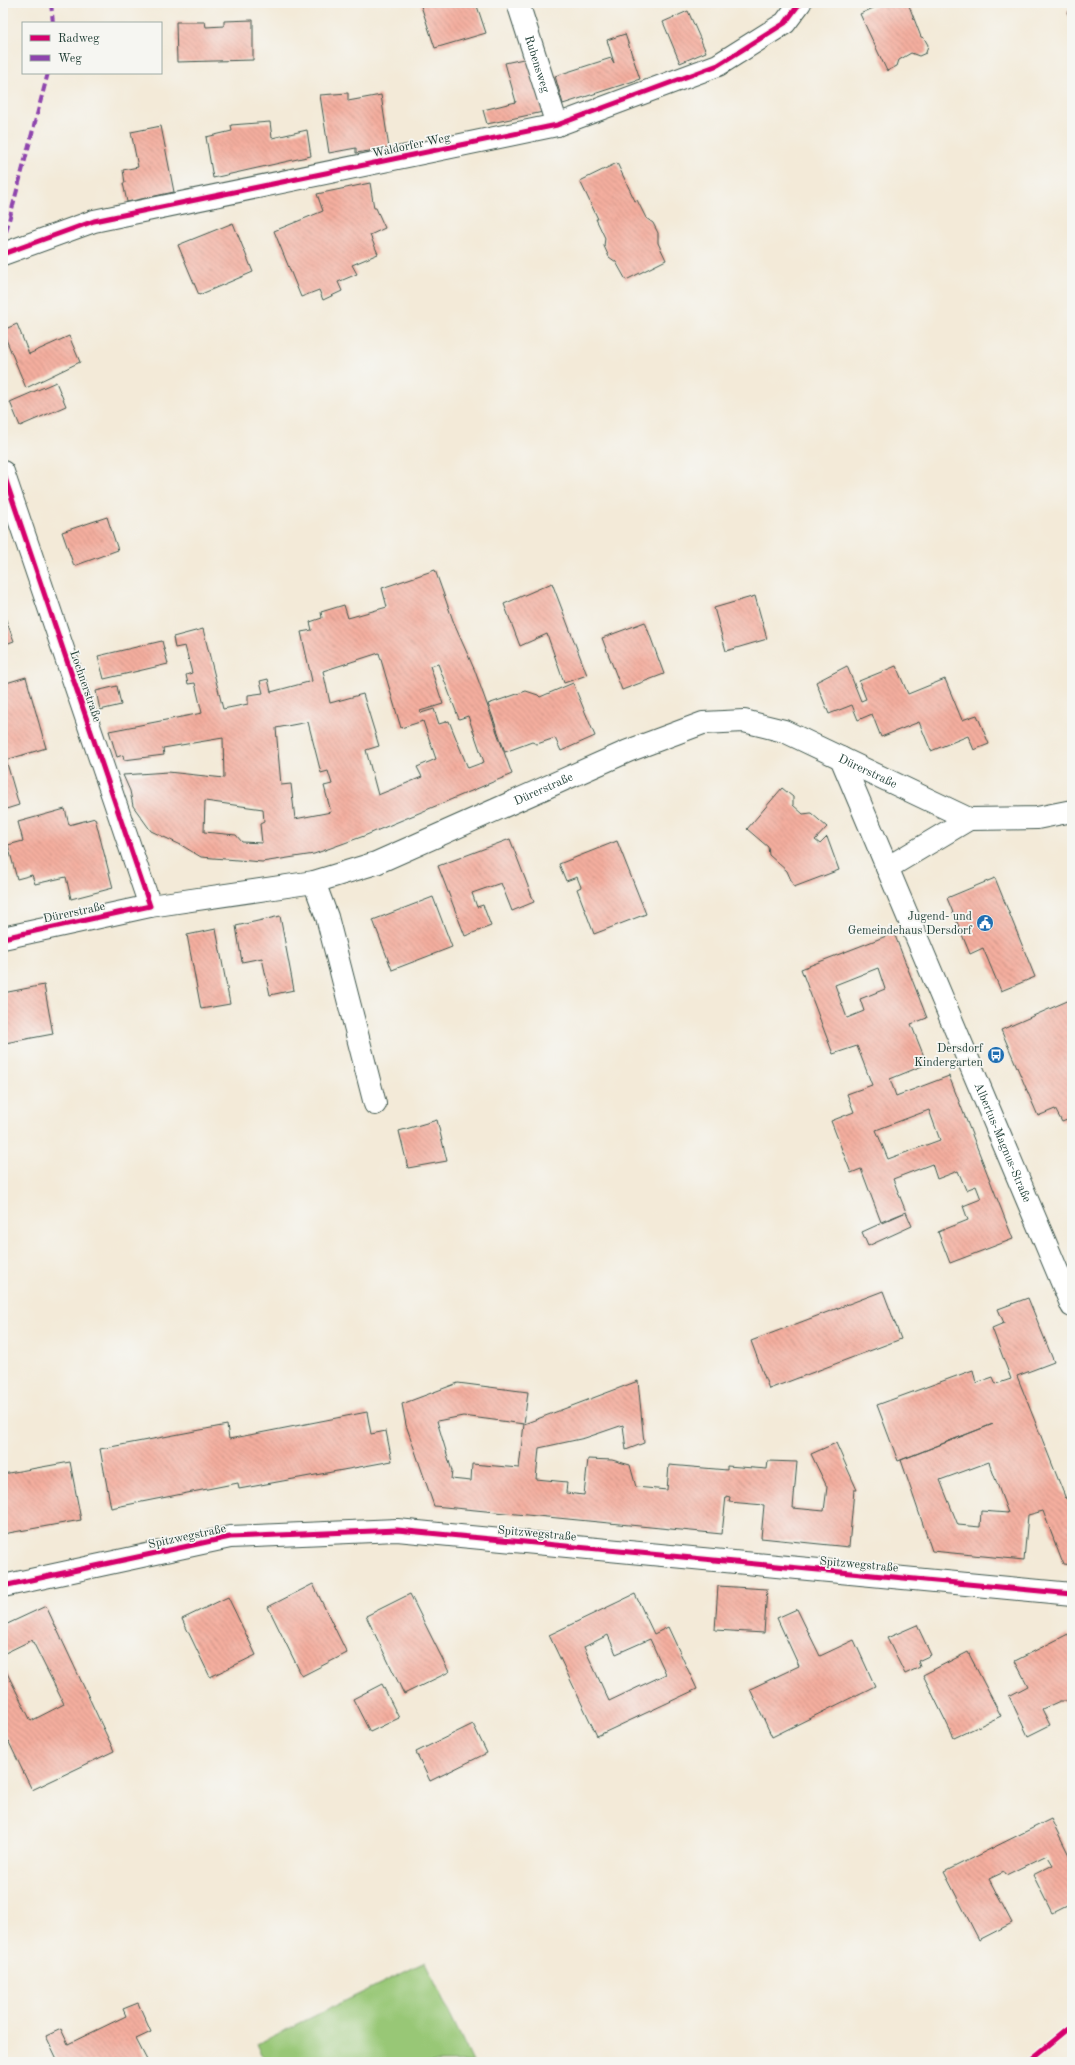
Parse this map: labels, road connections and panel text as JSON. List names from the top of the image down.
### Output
{
  "streets": {
    "street": [
      "Rubensweg",
      "Waldorfer Weg",
      "Lochnerstraße",
      "Dürerstraße",
      "Albertus-Magnus-Straße",
      "Spitzwegstraße"
    ]
  },
  "crossings": [
    ["Rubensweg", "Waldorfer Weg"],
    ["Lochnerstraße", "Dürerstraße"],
    ["Dürerstraße", "Albertus-Magnus-Straße"]
  ],
  "places": {
    "public building": ["Jugend- und Gemeindehaus Dersdorf"],
    "bus stop": ["Dersdorf Kindergarten"]
  },
  "legend": ["Radweg", "Weg"]
}
